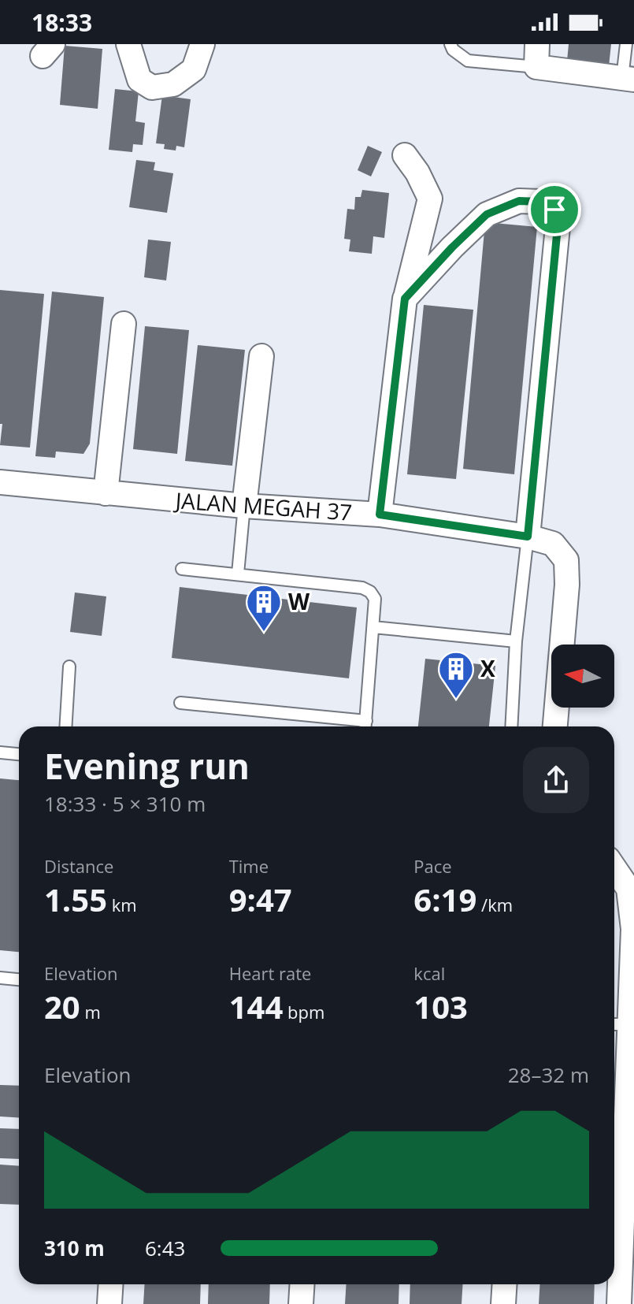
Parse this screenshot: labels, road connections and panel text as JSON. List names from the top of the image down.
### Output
{
  "streets": {
    "street": ["JALAN MEGAH 37"]
  },
  "places": {
    "building": ["W", "X"]
  },
  "north": "left",
  "page": {
    "status": "18:33",
    "heading": ["Evening run", "18:33 · 5 × 310 m"],
    "stats": [
      ["Distance", "1.55 km"],
      ["Time", "9:47"],
      ["Pace", "6:19 /km"],
      ["Elevation", "20 m"],
      ["Heart rate", "144 bpm"],
      ["kcal", "103"]
    ],
    "chart": ["Elevation", "28–32 m"],
    "list": [
      {
        "name": "310 m",
        "note": "6:43"
      }
    ]
  }
}
